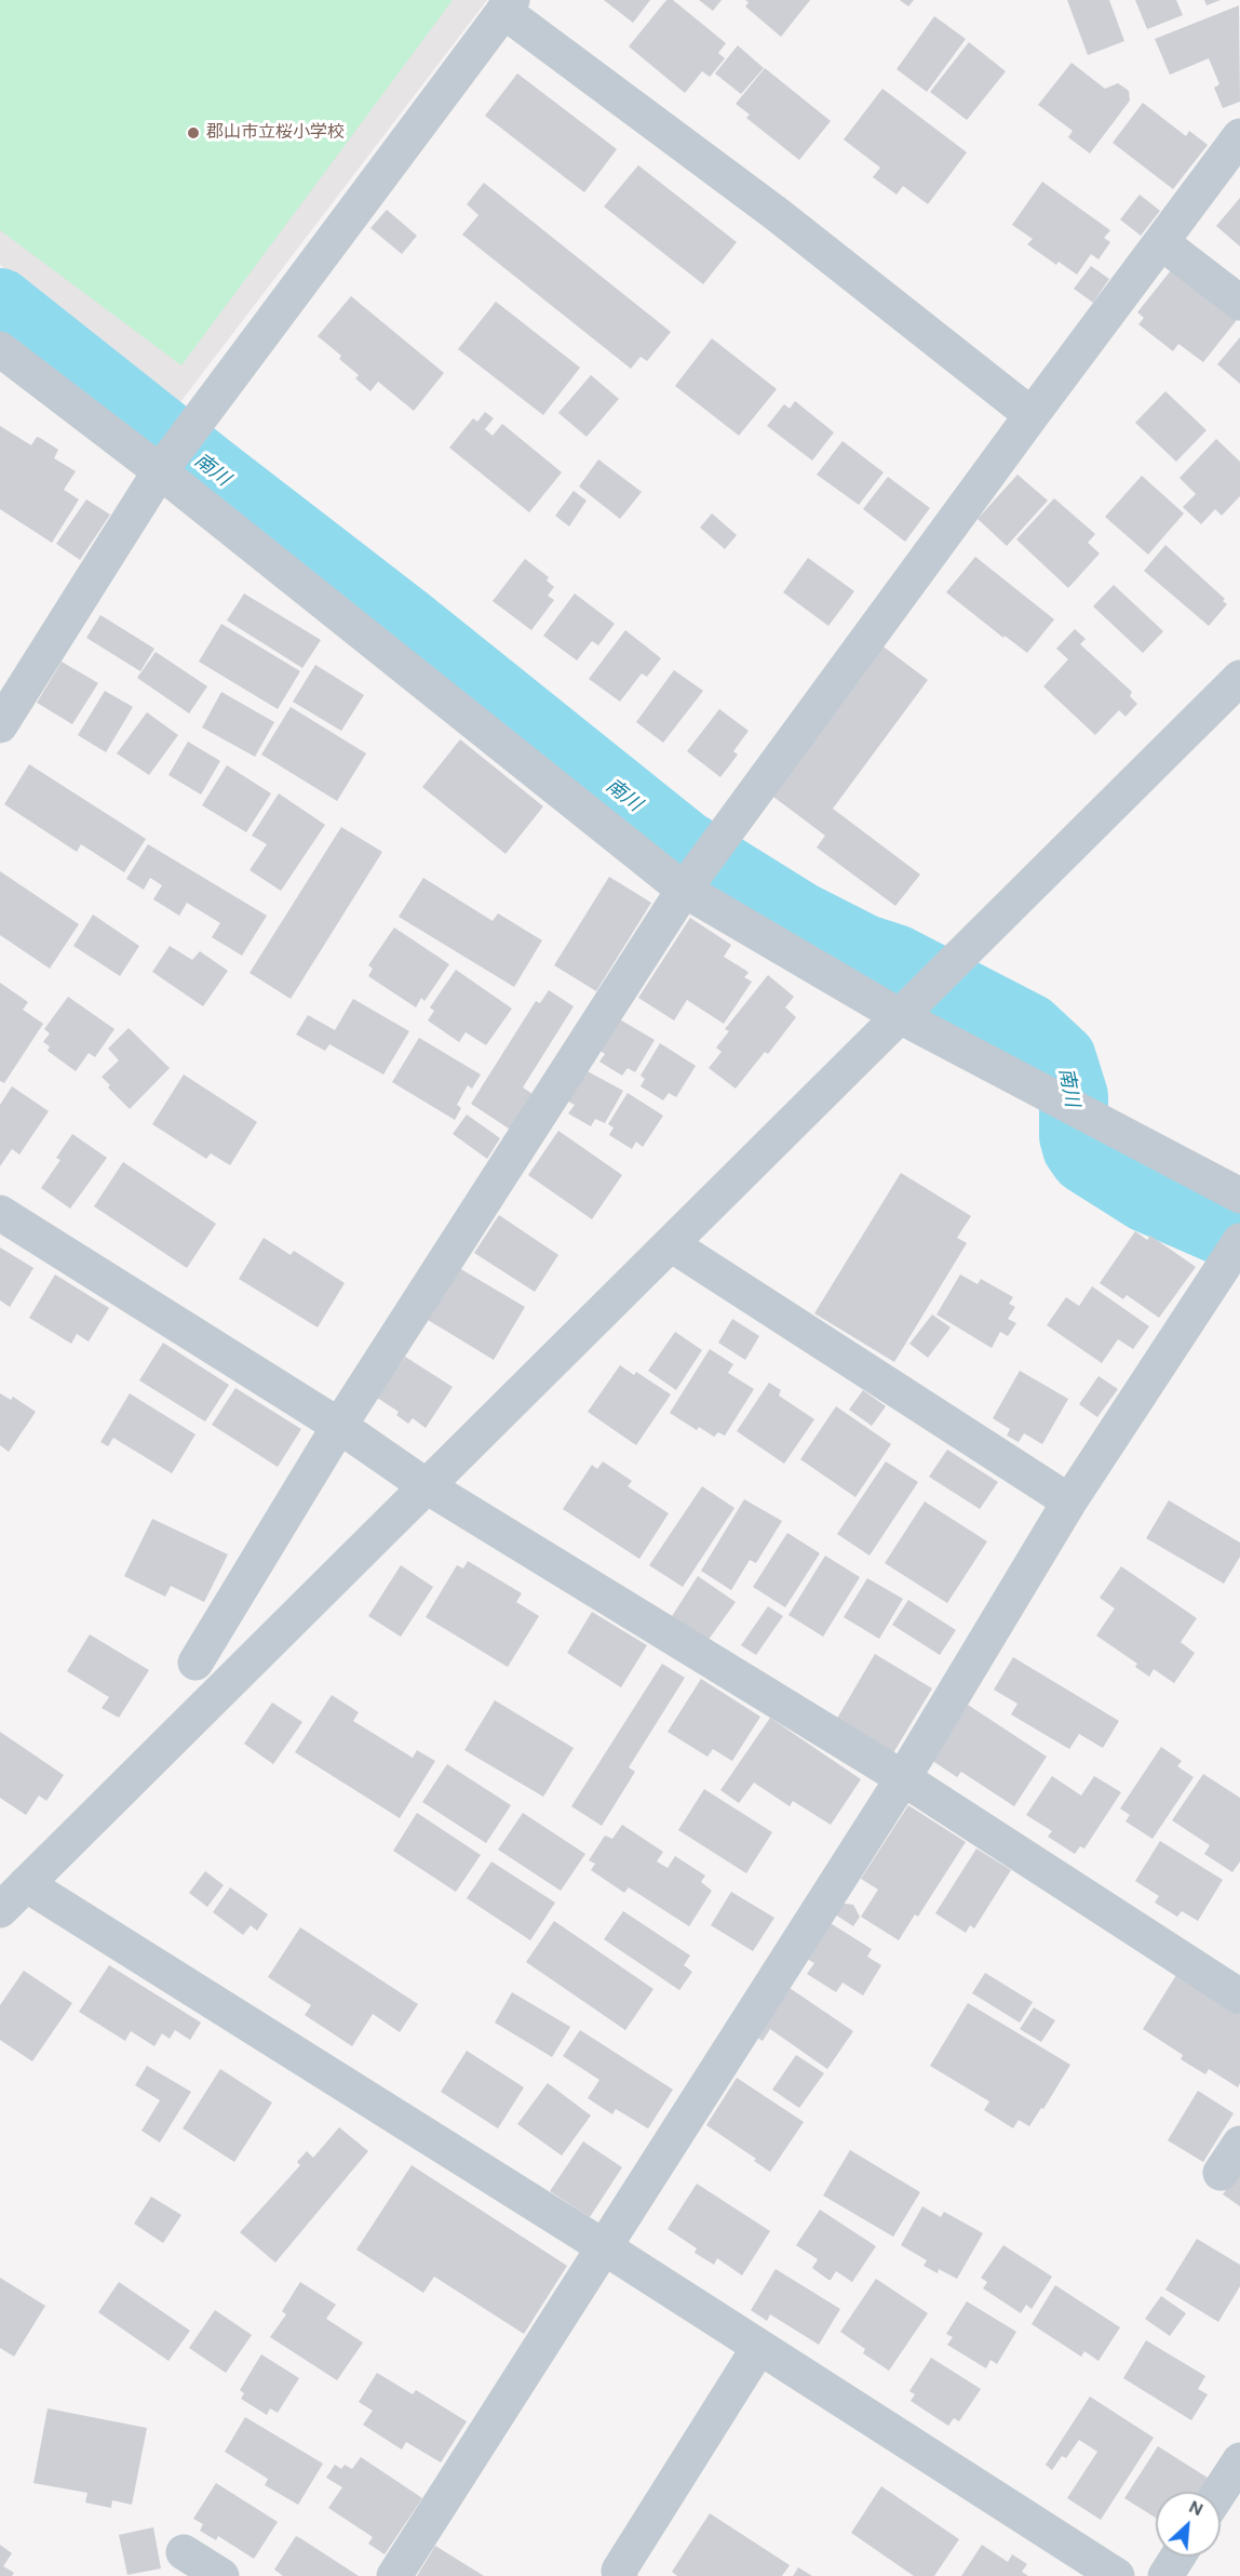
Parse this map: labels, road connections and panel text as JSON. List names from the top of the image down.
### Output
{
  "water": ["南川"],
  "places": ["郡山市立桜小学校"],
  "north": "top right"
}
